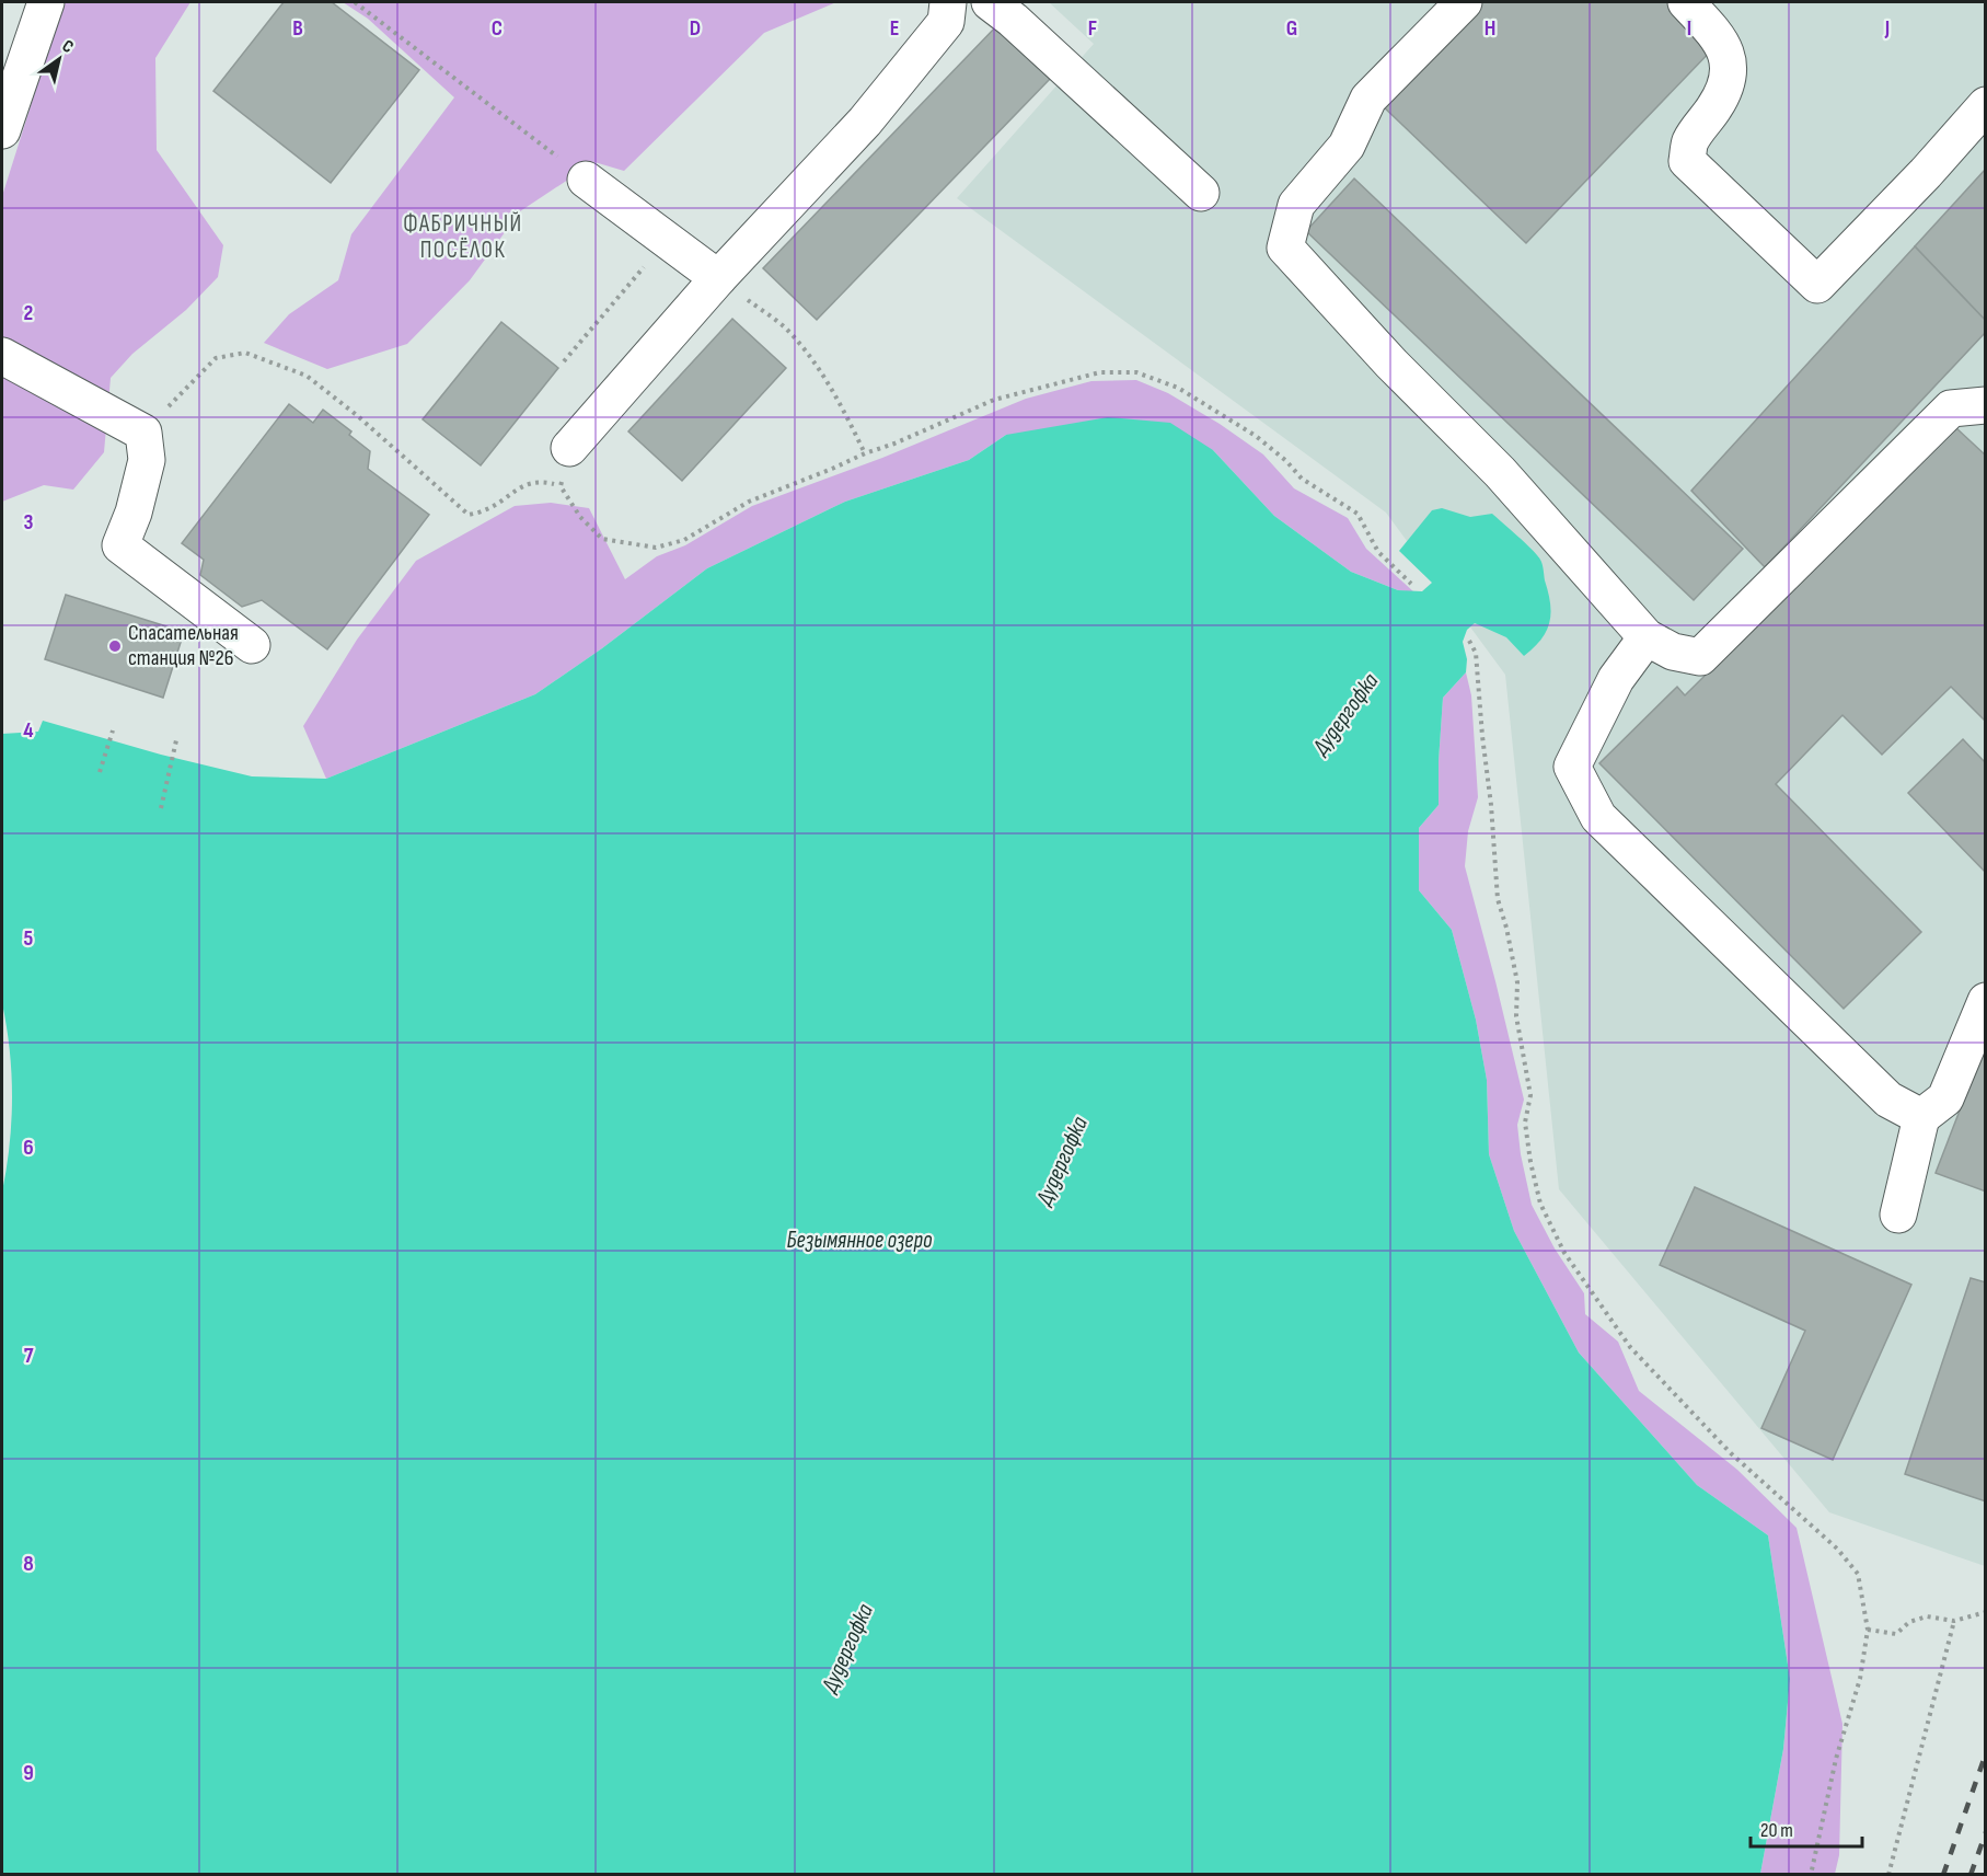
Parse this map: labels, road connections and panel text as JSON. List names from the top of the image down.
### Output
{
  "districts": ["ФАБРИЧНЫЙ ПОСЁЛОК"],
  "water": ["Дудергофка", "Безымянное озеро"],
  "places": ["Спасательная станция №26"],
  "scale_bar": "20 m",
  "north": "top right",
  "grid": {
    "columns": [
      "B",
      "C",
      "D",
      "E",
      "F",
      "G",
      "H",
      "I",
      "J"
    ],
    "rows": [
      "2",
      "3",
      "4",
      "5",
      "6",
      "7",
      "8",
      "9"
    ]
  }
}
